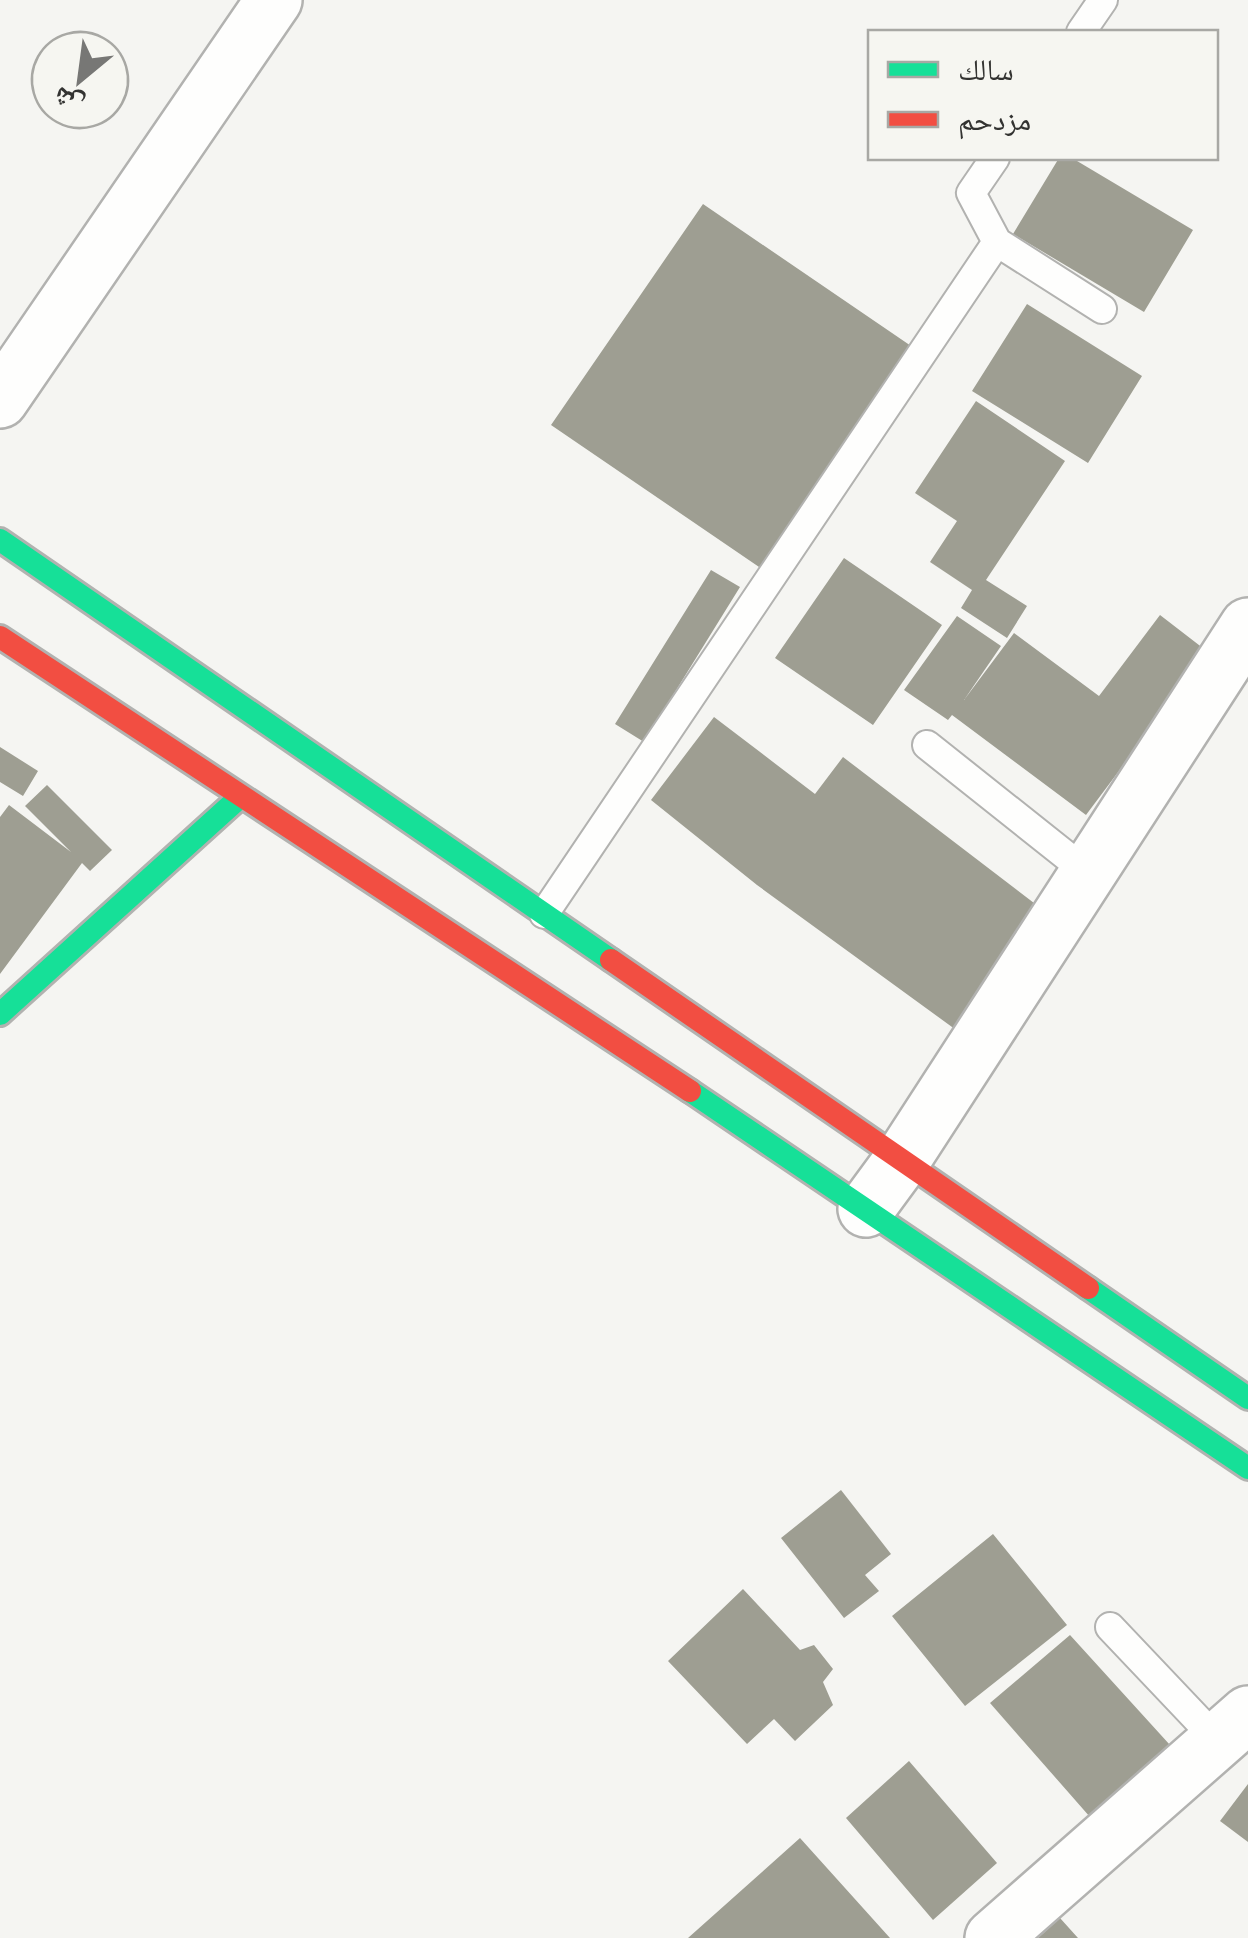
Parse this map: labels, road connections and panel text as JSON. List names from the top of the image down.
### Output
{
  "legend": ["سالك", "مزدحم"],
  "north": "bottom left"
}
